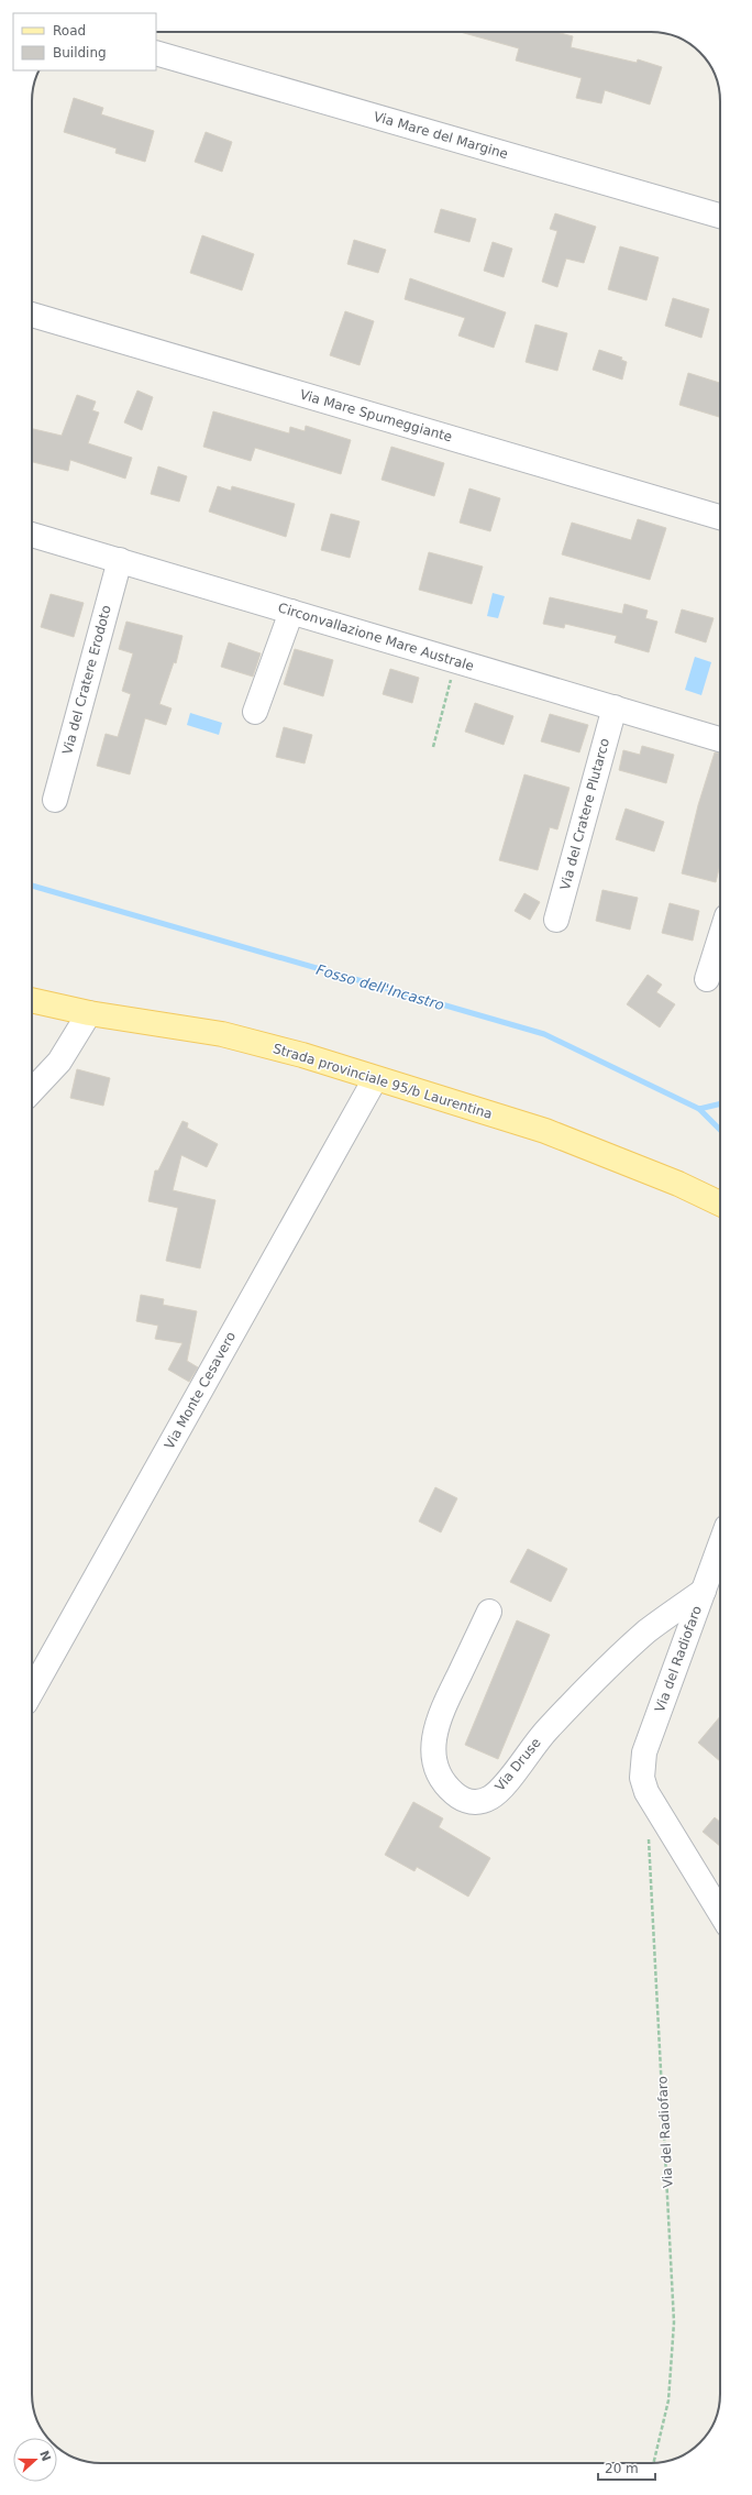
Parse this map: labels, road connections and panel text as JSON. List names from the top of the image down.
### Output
{
  "streets": {
    "main road": ["Strada provinciale 95/b Laurentina"],
    "street": [
      "Via Mare del Margine",
      "Via Mare Spumeggiante",
      "Circonvallazione Mare Australe",
      "Via del Cratere Erodoto",
      "Via del Cratere Plutarco",
      "Via Monte Cesavero",
      "Via del Radiofaro",
      "Via Druse"
    ]
  },
  "crossings": [
    ["Circonvallazione Mare Australe", "Via del Cratere Erodoto"],
    ["Circonvallazione Mare Australe", "Via del Cratere Plutarco"],
    ["Strada provinciale 95/b Laurentina", "Via Monte Cesavero"],
    ["Via del Radiofaro", "Via Druse"]
  ],
  "water": ["Fosso dell'Incastro"],
  "legend": ["Road", "Building"],
  "scale_bar": "20 m",
  "north": "right"
}
